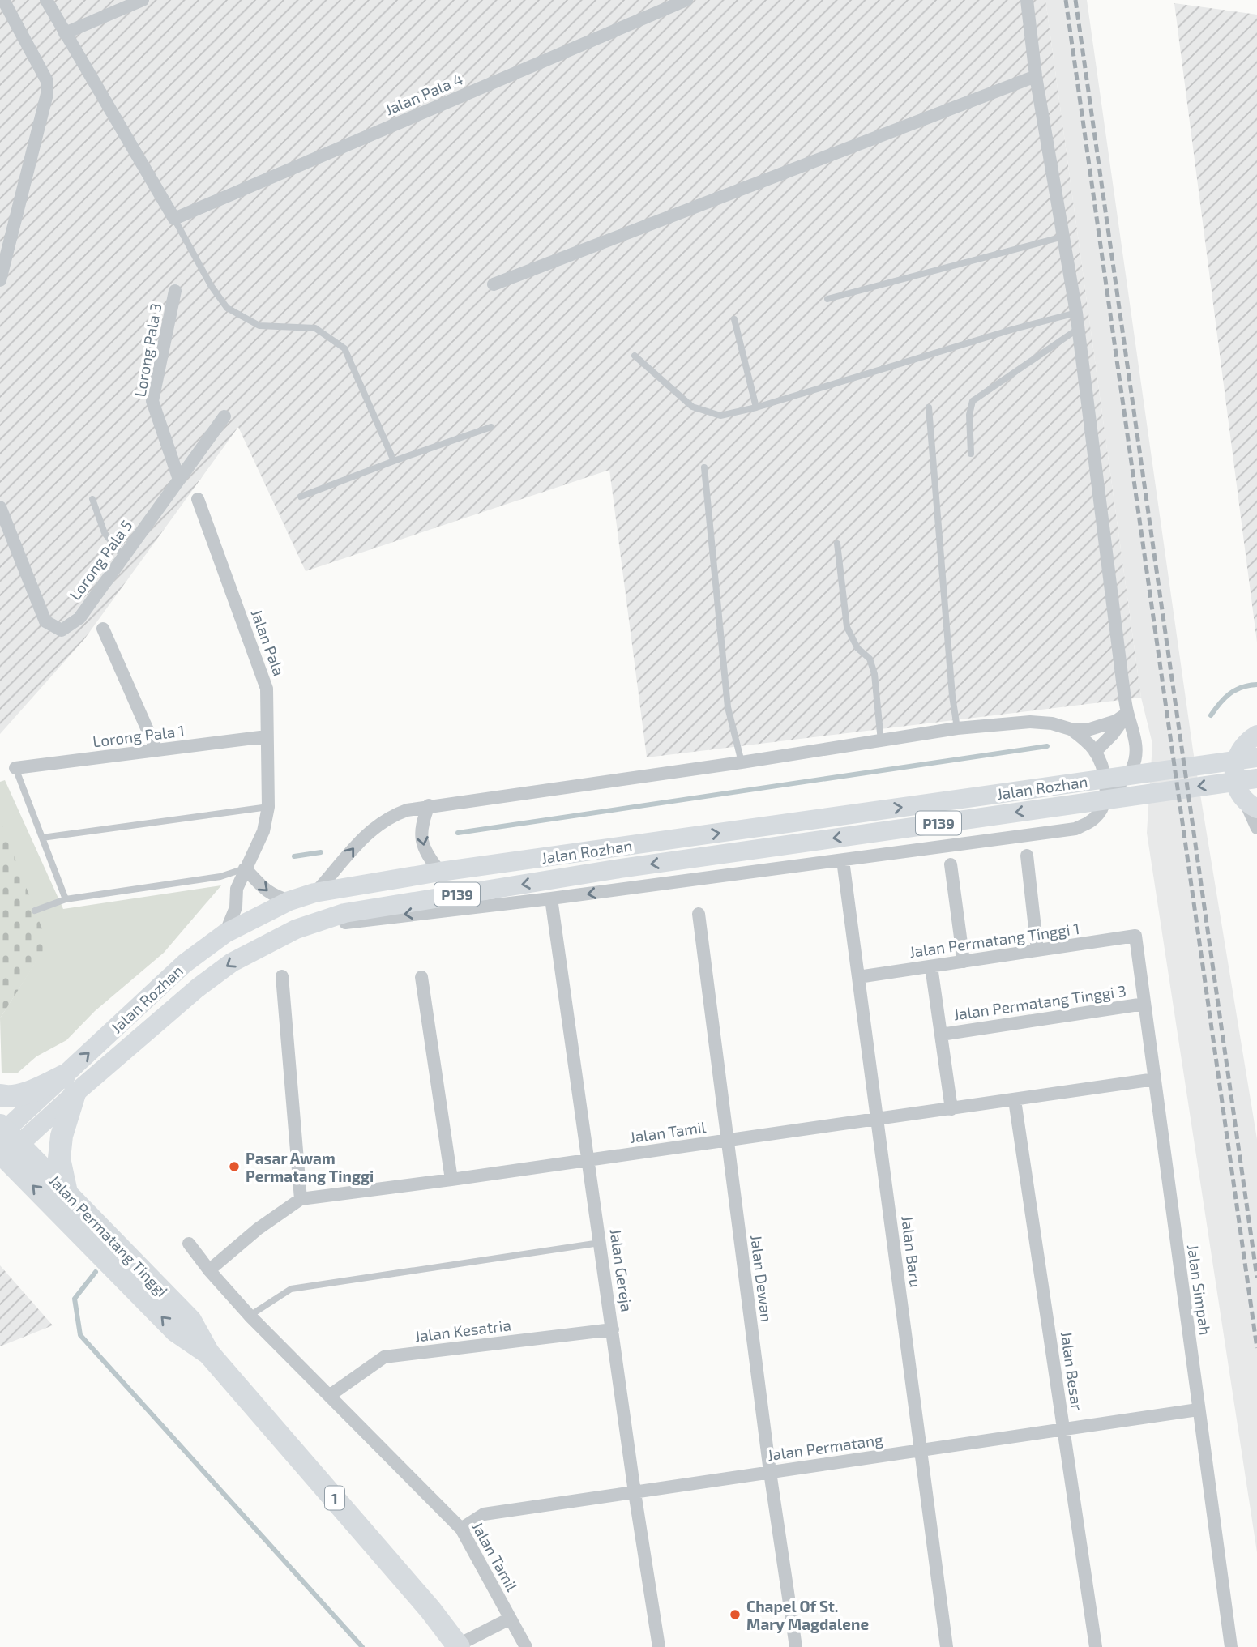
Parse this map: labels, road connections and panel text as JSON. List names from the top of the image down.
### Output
{
  "streets": {
    "highway": ["Jalan Permatang Tinggi", "1"],
    "main road": ["Jalan Rozhan", "P139"],
    "street": [
      "Jalan Pala 4",
      "Lorong Pala 3",
      "Lorong Pala 5",
      "Jalan Pala",
      "Lorong Pala 1",
      "Jalan Permatang Tinggi 1",
      "Jalan Permatang Tinggi 3",
      "Jalan Tamil",
      "Jalan Baru",
      "Jalan Gereja",
      "Jalan Dewan",
      "Jalan Simpah",
      "Jalan Kesatria",
      "Jalan Besar",
      "Jalan Permatang"
    ]
  },
  "crossings": [
    ["Lorong Pala 3", "Lorong Pala 5"],
    ["Jalan Pala", "Lorong Pala 1"],
    ["Jalan Pala", "Jalan Rozhan"],
    ["Jalan Rozhan", "Jalan Permatang Tinggi"],
    ["Jalan Permatang Tinggi 1", "Jalan Baru"],
    ["Jalan Permatang Tinggi 1", "Jalan Simpah"],
    ["Jalan Permatang Tinggi 3", "Jalan Simpah"],
    ["Jalan Tamil", "Jalan Baru"],
    ["Jalan Tamil", "Jalan Gereja"],
    ["Jalan Tamil", "Jalan Dewan"],
    ["Jalan Tamil", "Jalan Simpah"],
    ["Jalan Tamil", "Jalan Kesatria"],
    ["Jalan Tamil", "Jalan Besar"],
    ["Jalan Tamil", "Jalan Permatang"],
    ["Jalan Baru", "Jalan Permatang"],
    ["Jalan Gereja", "Jalan Kesatria"],
    ["Jalan Gereja", "Jalan Permatang"],
    ["Jalan Dewan", "Jalan Permatang"],
    ["Jalan Simpah", "Jalan Permatang"],
    ["Jalan Besar", "Jalan Permatang"]
  ],
  "places": ["Pasar Awam Permatang Tinggi", "Chapel Of St. Mary Magdalene"]
}
